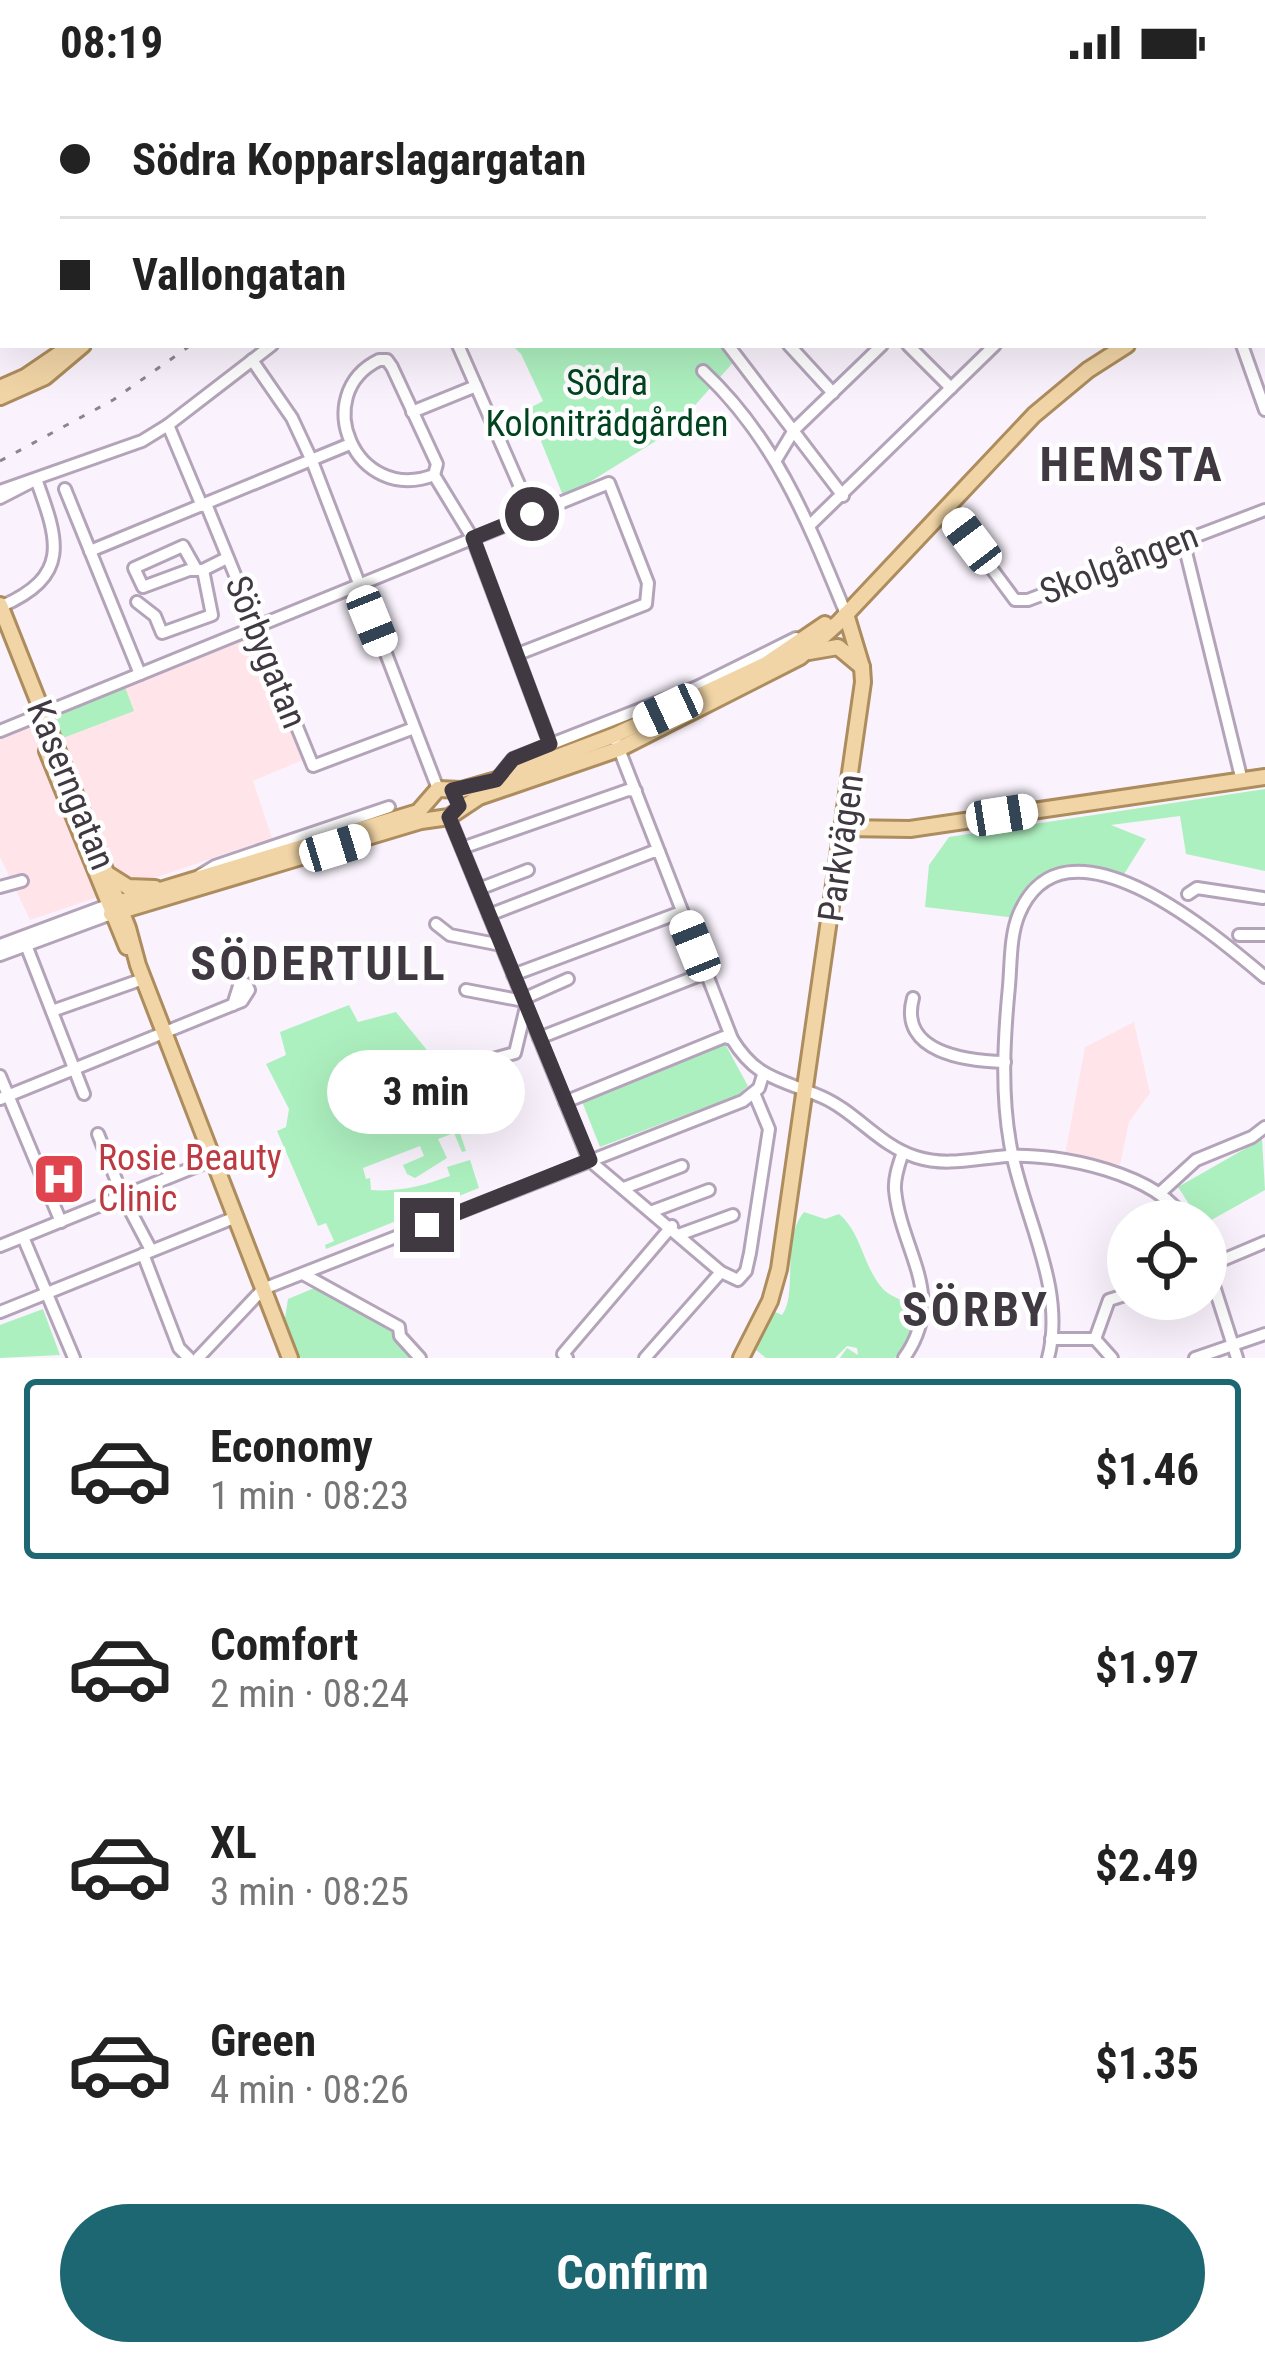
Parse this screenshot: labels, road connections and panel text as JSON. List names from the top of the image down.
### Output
{
  "streets": {
    "main road": ["Kaserngatan", "Parkvägen"],
    "street": ["Skolgången", "Sörbygatan"]
  },
  "districts": ["HEMSTA", "SÖDERTULL", "SÖRBY"],
  "parks": ["Södra Koloniträdgården"],
  "places": {
    "hospital": ["Rosie Beauty Clinic"]
  },
  "page": {
    "status": "08:19",
    "banner": ["Södra Kopparslagargatan", "Vallongatan"],
    "bubble": "3 min",
    "list": [
      {
        "name": "Economy",
        "note": "1 min · 08:23",
        "value": "$1.46"
      },
      {
        "name": "Comfort",
        "note": "2 min · 08:24",
        "value": "$1.97"
      },
      {
        "name": "XL",
        "note": "3 min · 08:25",
        "value": "$2.49"
      },
      {
        "name": "Green",
        "note": "4 min · 08:26",
        "value": "$1.35"
      }
    ],
    "buttons": "Confirm"
  }
}
